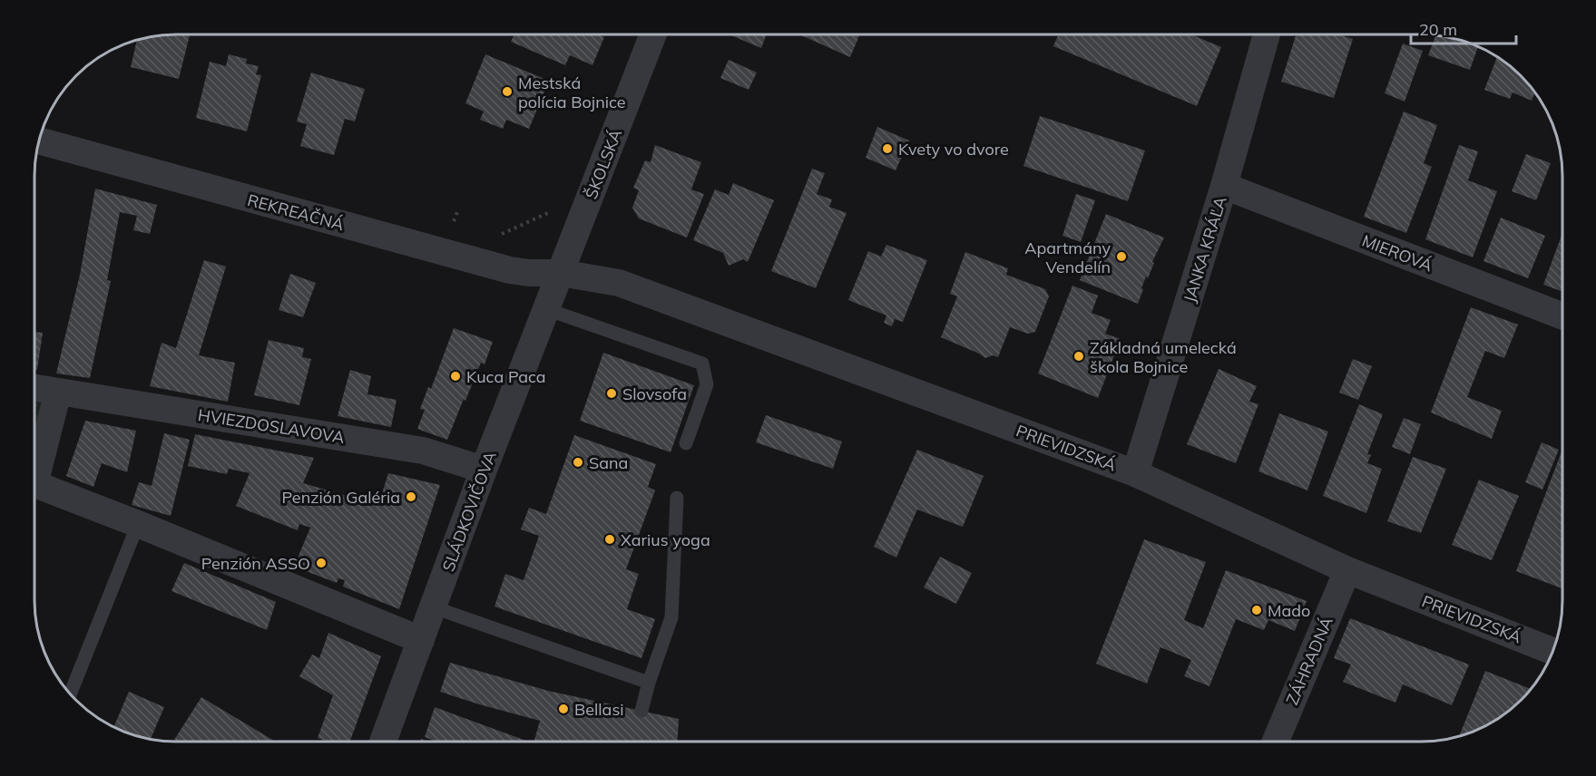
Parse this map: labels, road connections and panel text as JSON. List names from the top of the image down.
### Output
{
  "streets": {
    "street": [
      "ŠKOLSKÁ",
      "REKREAČNÁ",
      "JANKA KRÁĽA",
      "MIEROVÁ",
      "HVIEZDOSLAVOVA",
      "PRIEVIDZSKÁ",
      "SLÁDKOVIČOVA",
      "ZÁHRADNÁ"
    ]
  },
  "crossings": [
    ["ŠKOLSKÁ", "REKREAČNÁ"],
    ["ŠKOLSKÁ", "PRIEVIDZSKÁ"],
    ["ŠKOLSKÁ", "SLÁDKOVIČOVA"],
    ["REKREAČNÁ", "PRIEVIDZSKÁ"],
    ["REKREAČNÁ", "SLÁDKOVIČOVA"],
    ["JANKA KRÁĽA", "MIEROVÁ"],
    ["JANKA KRÁĽA", "PRIEVIDZSKÁ"],
    ["HVIEZDOSLAVOVA", "SLÁDKOVIČOVA"],
    ["PRIEVIDZSKÁ", "SLÁDKOVIČOVA"],
    ["PRIEVIDZSKÁ", "ZÁHRADNÁ"]
  ],
  "places": [
    "Mestská polícia Bojnice",
    "Kvety vo dvore",
    "Apartmány Vendelín",
    "Základná umelecká škola Bojnice",
    "Kuca Paca",
    "Slovsofa",
    "Sana",
    "Penzión Galéria",
    "Xarius yoga",
    "Penzión ASSO",
    "Mado",
    "Bellasi"
  ],
  "scale_bar": "20 m"
}
